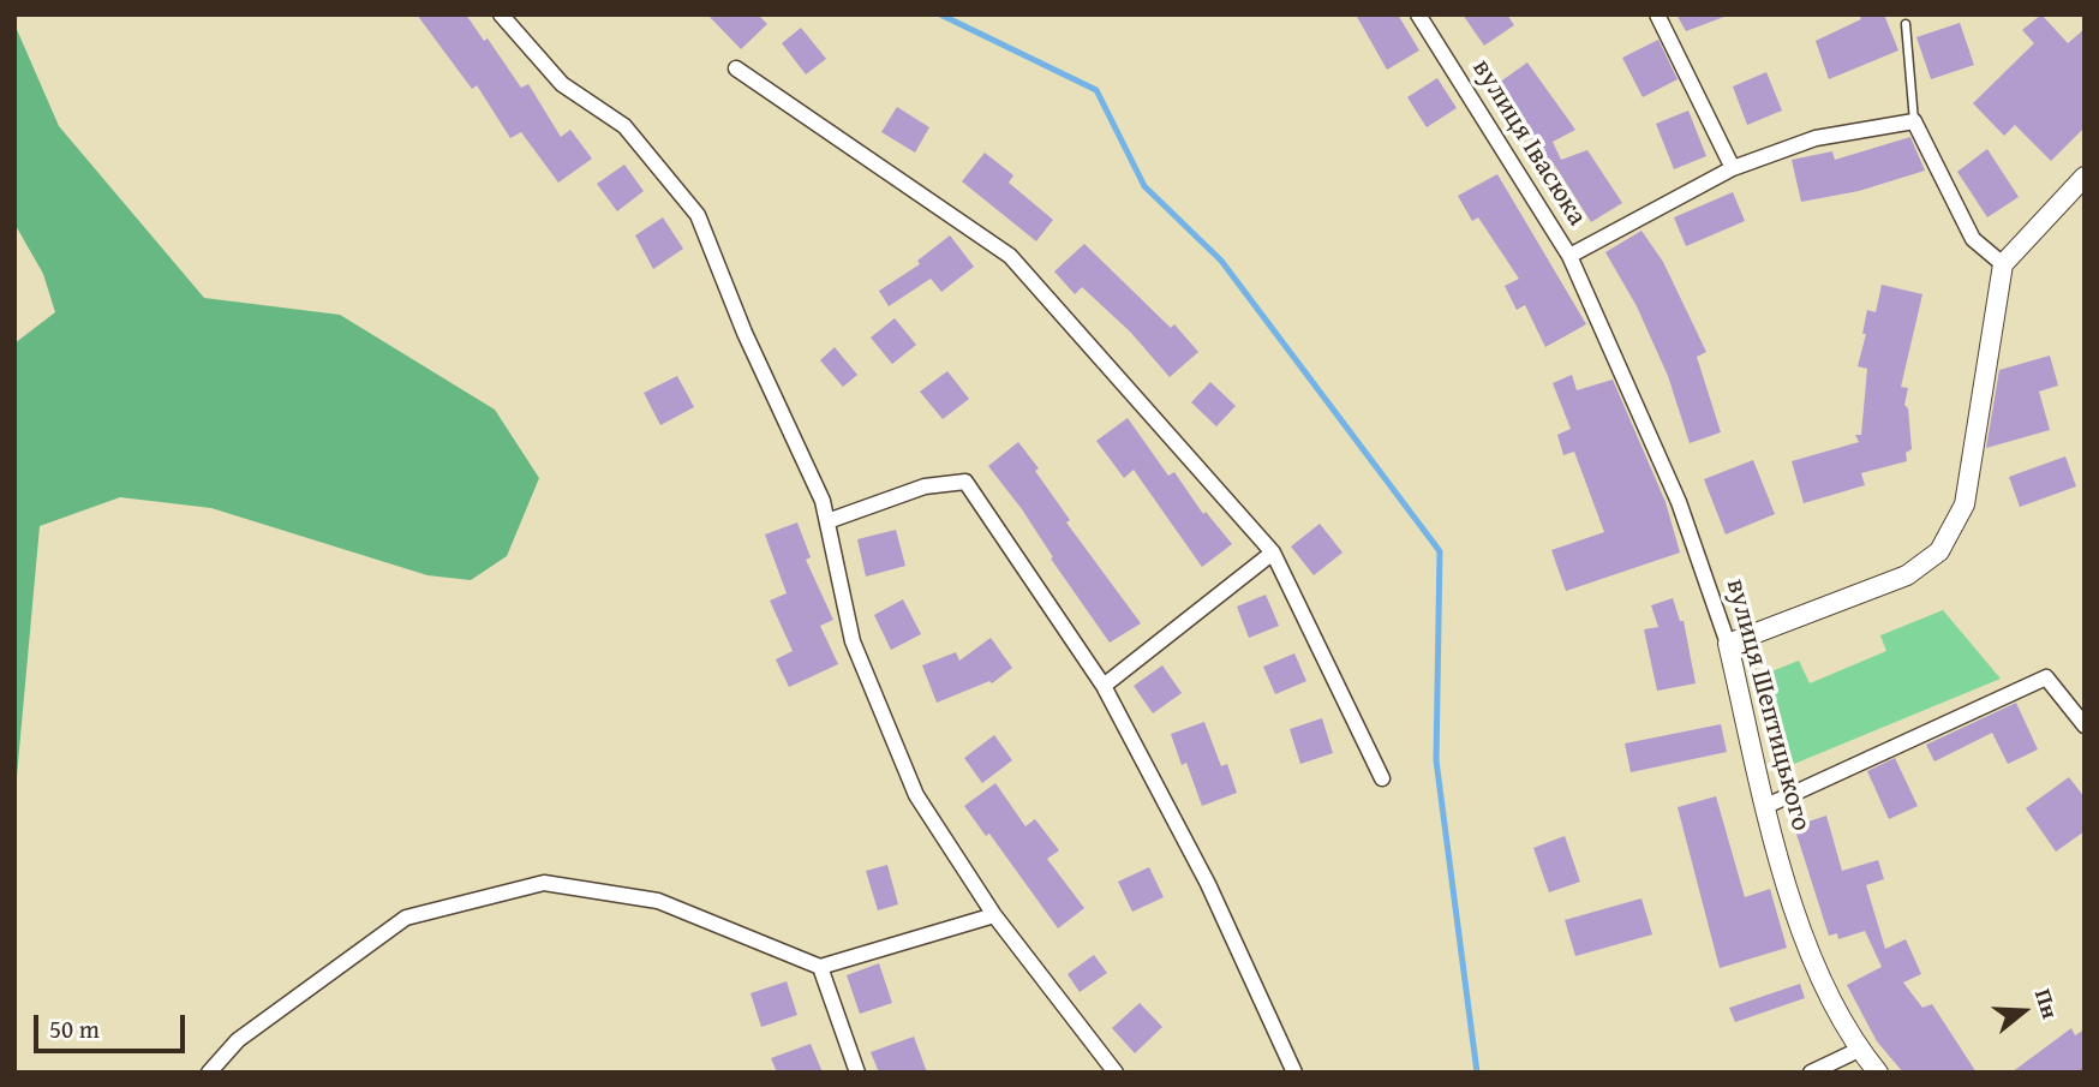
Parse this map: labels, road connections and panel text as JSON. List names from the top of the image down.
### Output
{
  "streets": {
    "street": ["вулиця Івасюка", "вулиця Шептицького"]
  },
  "crossings": [
    ["вулиця Івасюка", "вулиця Шептицького"]
  ],
  "scale_bar": "50 m",
  "north": "right"
}
